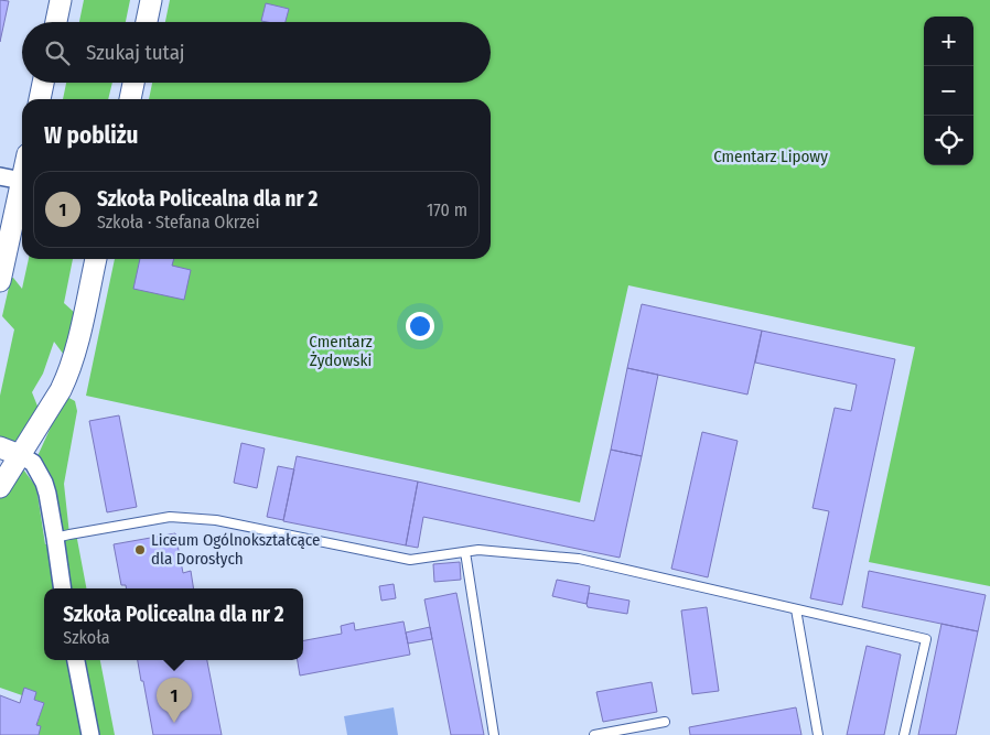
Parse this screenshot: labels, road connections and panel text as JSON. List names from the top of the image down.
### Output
{
  "parks": ["Cmentarz Lipowy", "Cmentarz Żydowski"],
  "places": ["Liceum Ogólnokształcące dla Dorosłych"],
  "page": {
    "map_buttons": ["+", "−"],
    "search": "Szukaj tutaj",
    "heading": "W pobliżu",
    "list": [
      {
        "mark": "1",
        "name": "Szkoła Policealna dla nr 2",
        "note": "Szkoła · Stefana Okrzei",
        "value": "170 m"
      }
    ],
    "popup": ["Szkoła Policealna dla nr 2", "Szkoła"],
    "pins": "1"
  }
}
